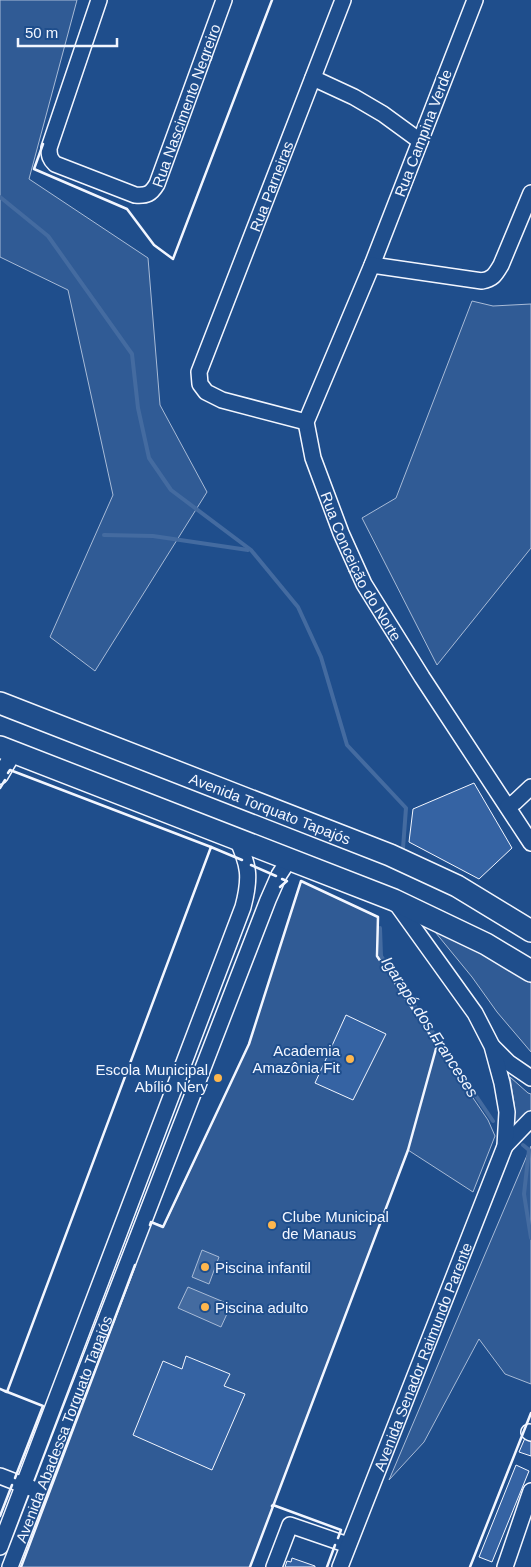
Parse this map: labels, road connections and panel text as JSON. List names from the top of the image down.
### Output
{
  "streets": {
    "highway": ["Avenida Torquato Tapajós"],
    "street": [
      "Rua Nascimento Negreiro",
      "Rua Campina Verde",
      "Rua Parneiras",
      "Rua Conceição do Norte",
      "Avenida Senador Raimundo Parente",
      "Avenida Abadessa Torquato Tapajós"
    ]
  },
  "crossings": [
    ["Rua Parneiras", "Rua Conceição do Norte"]
  ],
  "water": ["Igarapé dos Franceses"],
  "places": [
    "Academia Amazônia Fit",
    "Escola Municipal Abílio Nery",
    "Clube Municipal de Manaus",
    "Piscina infantil",
    "Piscina adulto"
  ],
  "scale_bar": "50 m"
}
